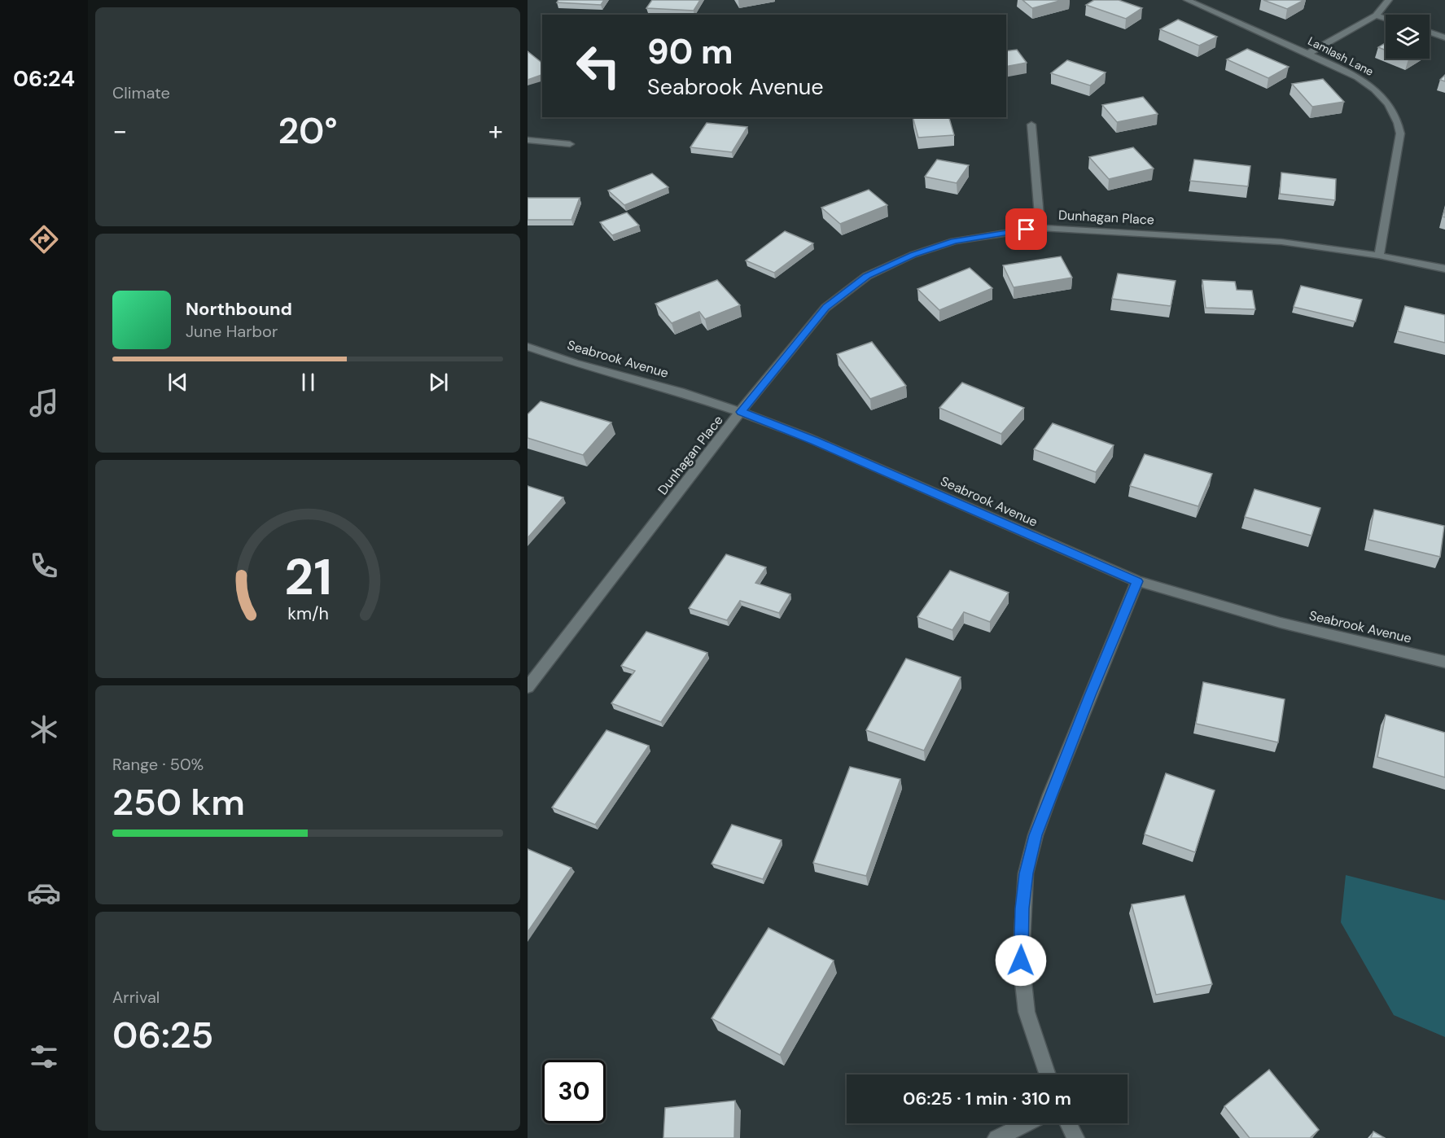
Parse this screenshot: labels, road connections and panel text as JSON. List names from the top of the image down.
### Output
{
  "streets": {
    "street": ["Lamlash Lane", "Dunhagan Place", "Seabrook Avenue"]
  },
  "crossings": [
    ["Lamlash Lane", "Dunhagan Place"],
    ["Dunhagan Place", "Seabrook Avenue"]
  ],
  "page": {
    "tabs": "06:24",
    "tile": [
      "Climate",
      ["Range · 50%", "250 km"],
      ["Arrival", "06:25"]
    ],
    "turn": ["90 m", "Seabrook Avenue"],
    "heat": ["−", "20°", "+"],
    "song": ["Northbound", "June Harbor"],
    "limit": "30",
    "trip": "06:25 · 1 min · 310 m",
    "gauge": ["21", "km/h"]
  }
}
